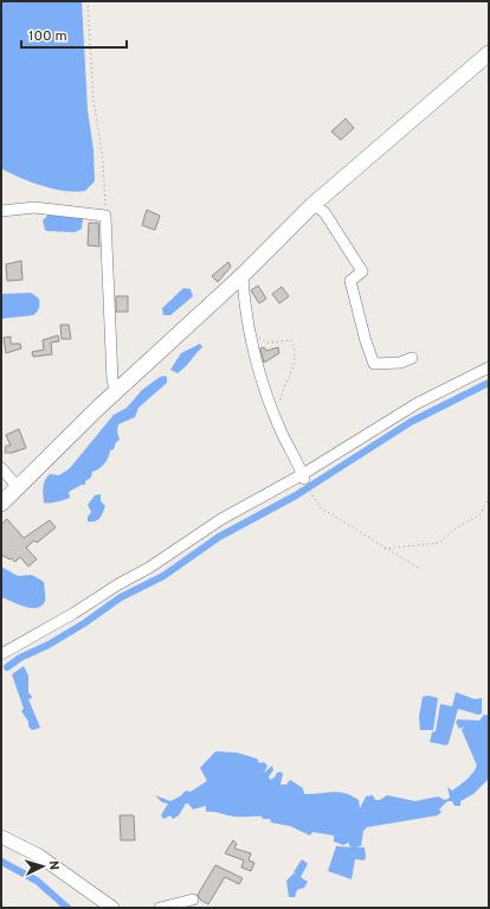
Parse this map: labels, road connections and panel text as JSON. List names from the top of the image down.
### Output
{
  "scale_bar": "100 m",
  "north": "right"
}
